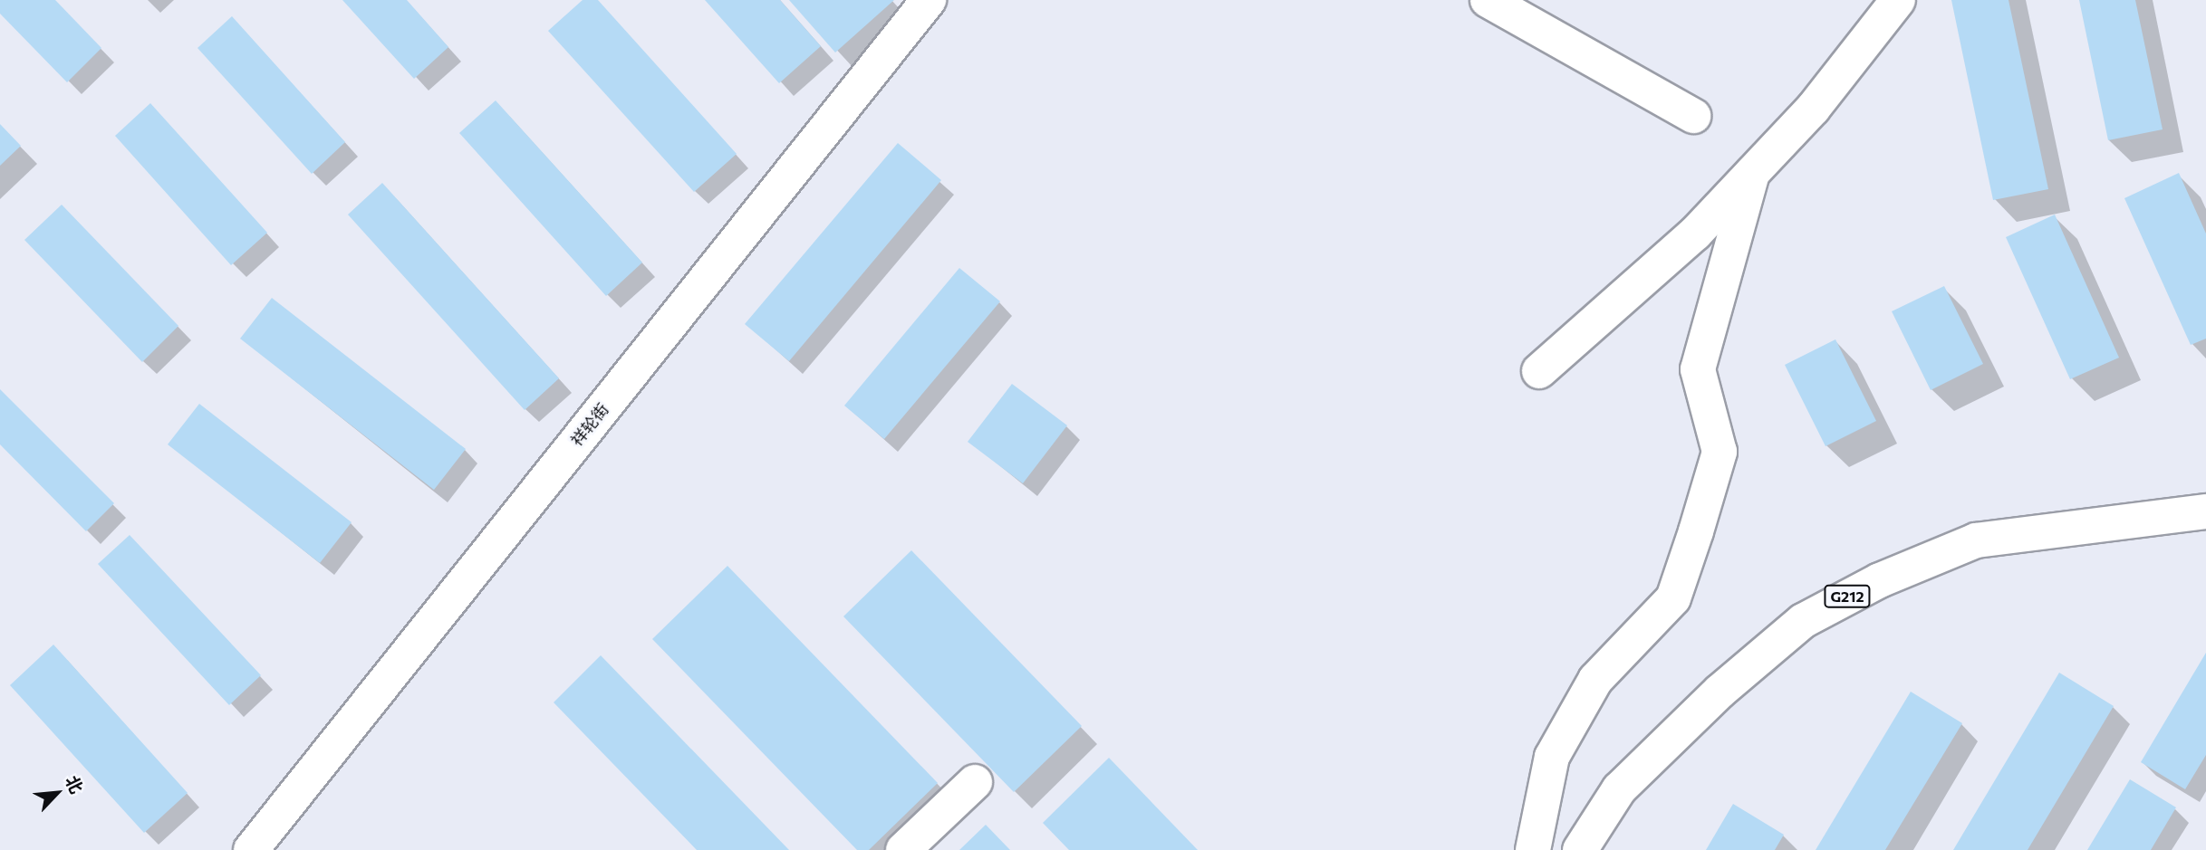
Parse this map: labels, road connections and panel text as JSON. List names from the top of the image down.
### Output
{
  "streets": {
    "main road": ["祥轮街", "G212"]
  },
  "north": "top right"
}
